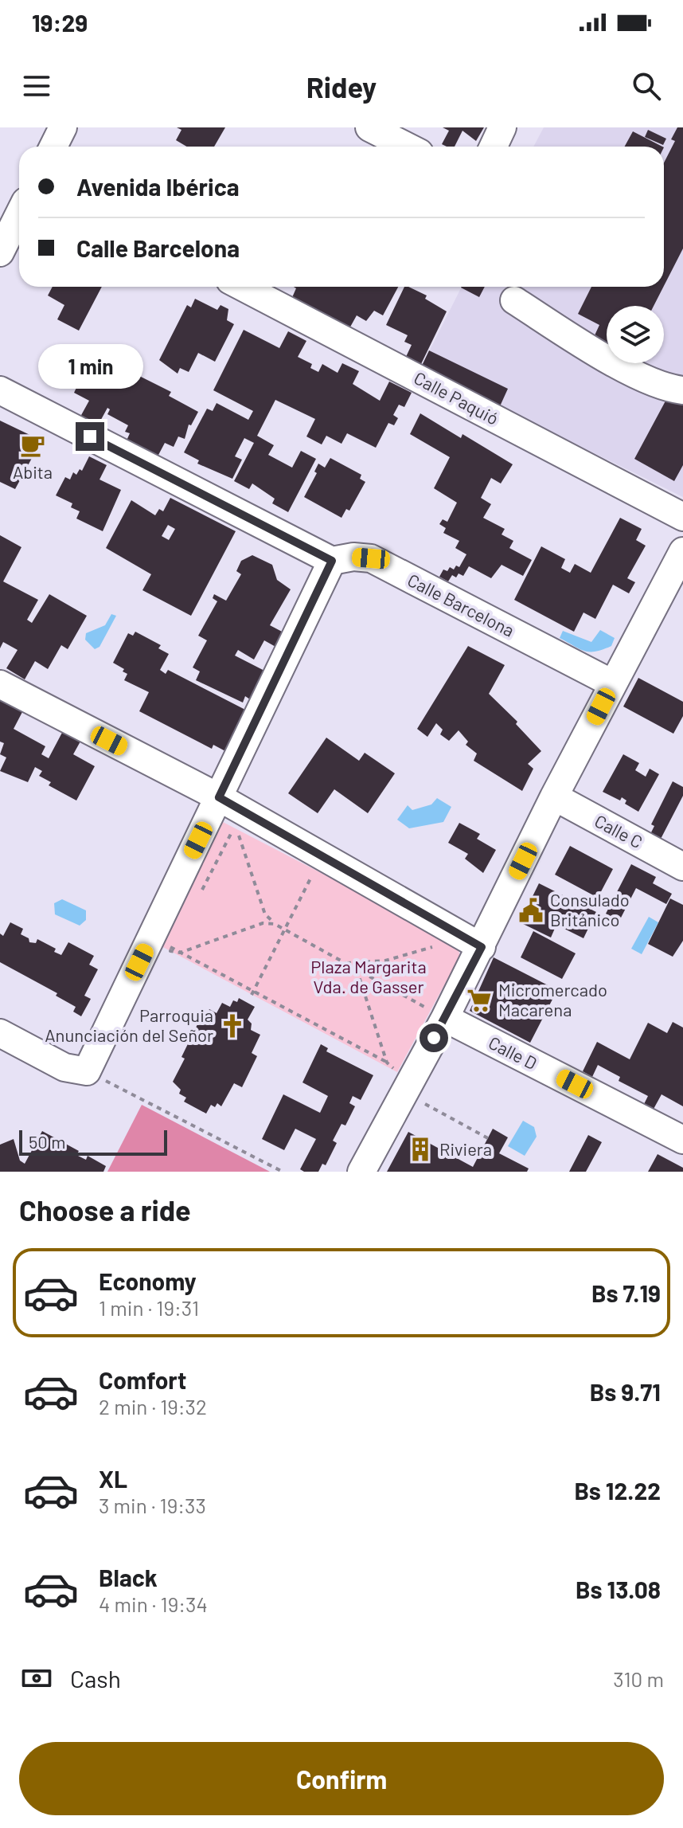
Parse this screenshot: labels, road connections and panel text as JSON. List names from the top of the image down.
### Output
{
  "streets": {
    "street": [
      "Calle Paquió",
      "Calle Barcelona",
      "Calle C",
      "Calle D"
    ]
  },
  "parks": ["Plaza Margarita Vda. de Gasser"],
  "places": {
    "cafe": ["Abita"],
    "public building": ["Consulado Británico"],
    "supermarket": ["Micromercado Macarena"],
    "church": ["Parroquia Anunciación del Señor"],
    "building": ["Riviera"]
  },
  "scale_bar": "50 m",
  "page": {
    "status": "19:29",
    "header": "Ridey",
    "banner": ["Avenida Ibérica", "Calle Barcelona"],
    "bubble": "1 min",
    "scale": "50 m",
    "heading": "Choose a ride",
    "list": [
      {
        "name": "Economy",
        "note": "1 min · 19:31",
        "value": "Bs 7.19"
      },
      {
        "name": "Comfort",
        "note": "2 min · 19:32",
        "value": "Bs 9.71"
      },
      {
        "name": "XL",
        "note": "3 min · 19:33",
        "value": "Bs 12.22"
      },
      {
        "name": "Black",
        "note": "4 min · 19:34",
        "value": "Bs 13.08"
      }
    ],
    "pay": ["Cash", "310 m"],
    "buttons": "Confirm"
  }
}
